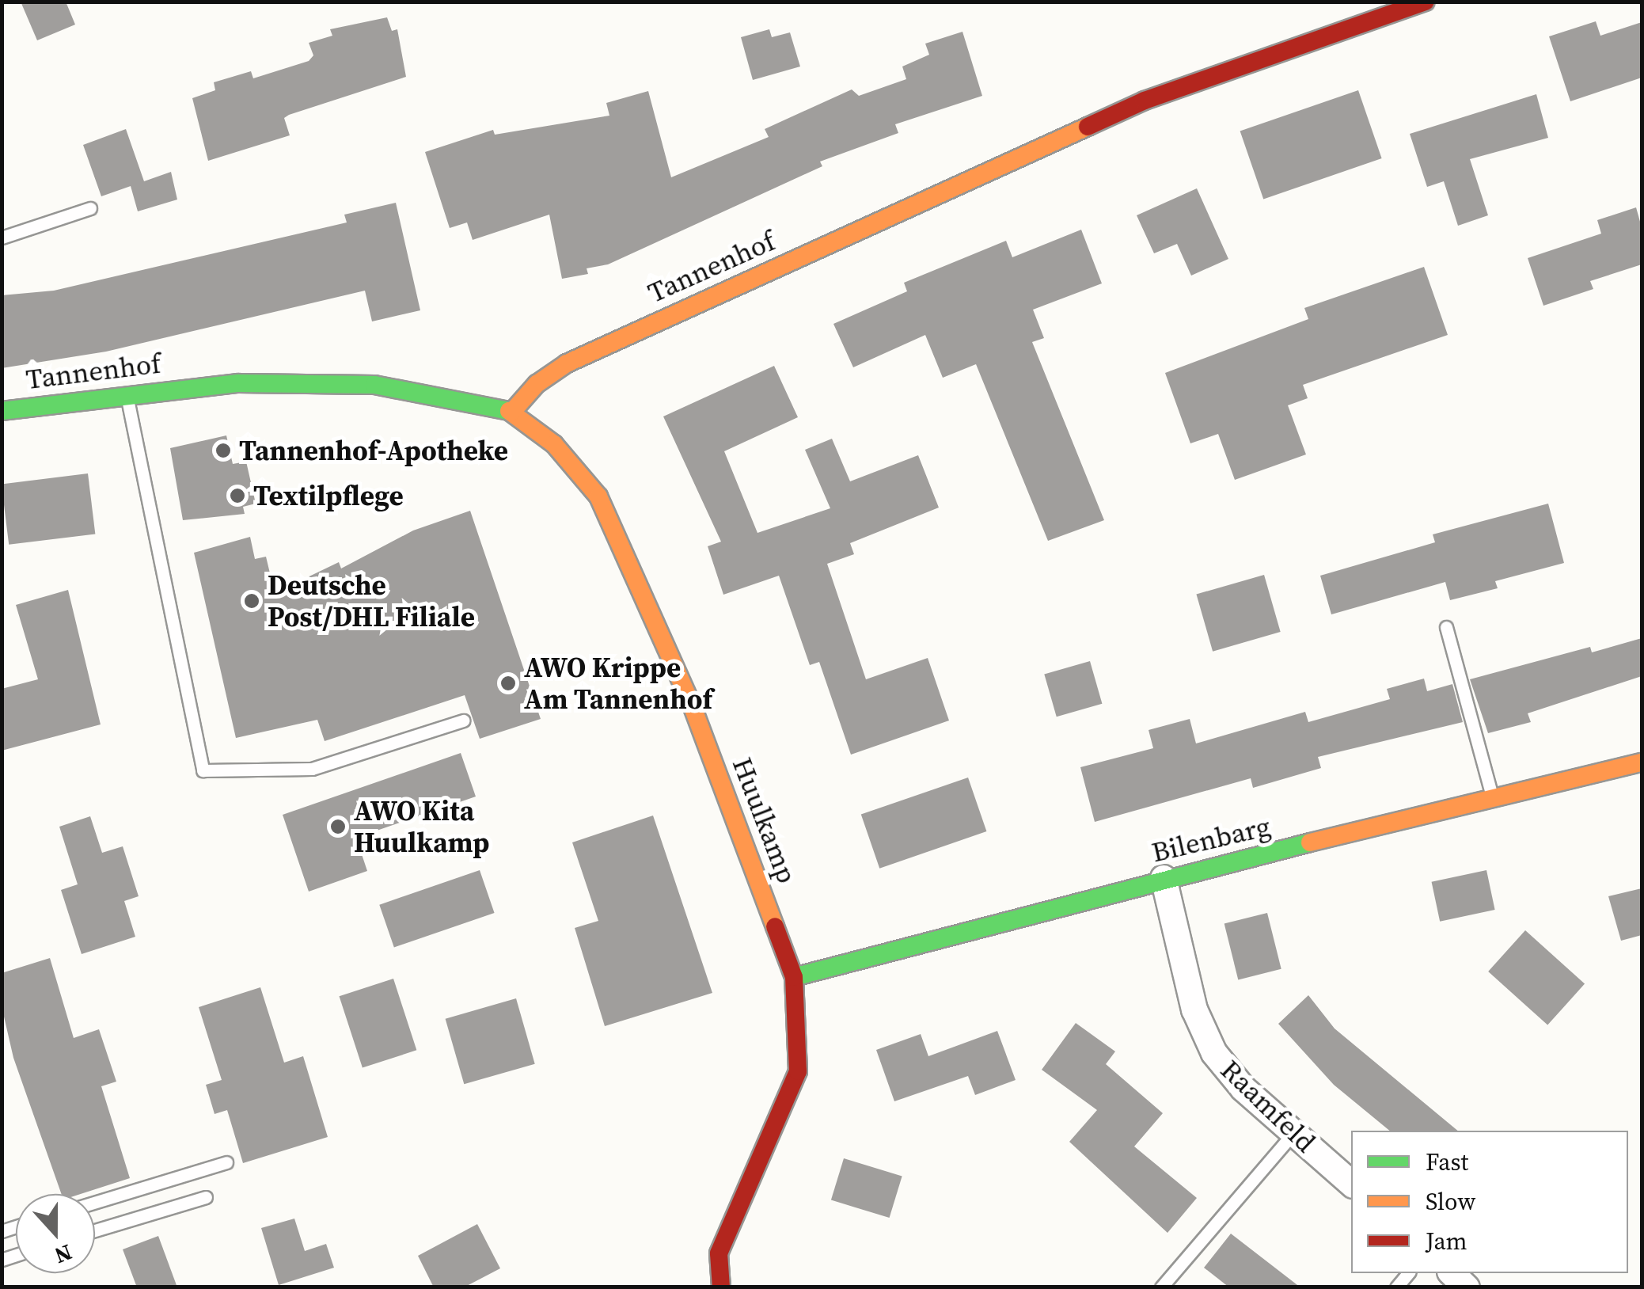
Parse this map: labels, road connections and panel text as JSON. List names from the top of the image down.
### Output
{
  "streets": {
    "street": [
      "Tannenhof",
      "Huulkamp",
      "Bilenbarg",
      "Raamfeld"
    ]
  },
  "crossings": [
    ["Tannenhof", "Huulkamp"],
    ["Huulkamp", "Bilenbarg"],
    ["Bilenbarg", "Raamfeld"]
  ],
  "places": [
    "Tannenhof-Apotheke",
    "Textilpflege",
    "Deutsche Post/DHL Filiale",
    "AWO Krippe Am Tannenhof",
    "AWO Kita Huulkamp"
  ],
  "legend": ["Fast", "Slow", "Jam"],
  "north": "bottom"
}
